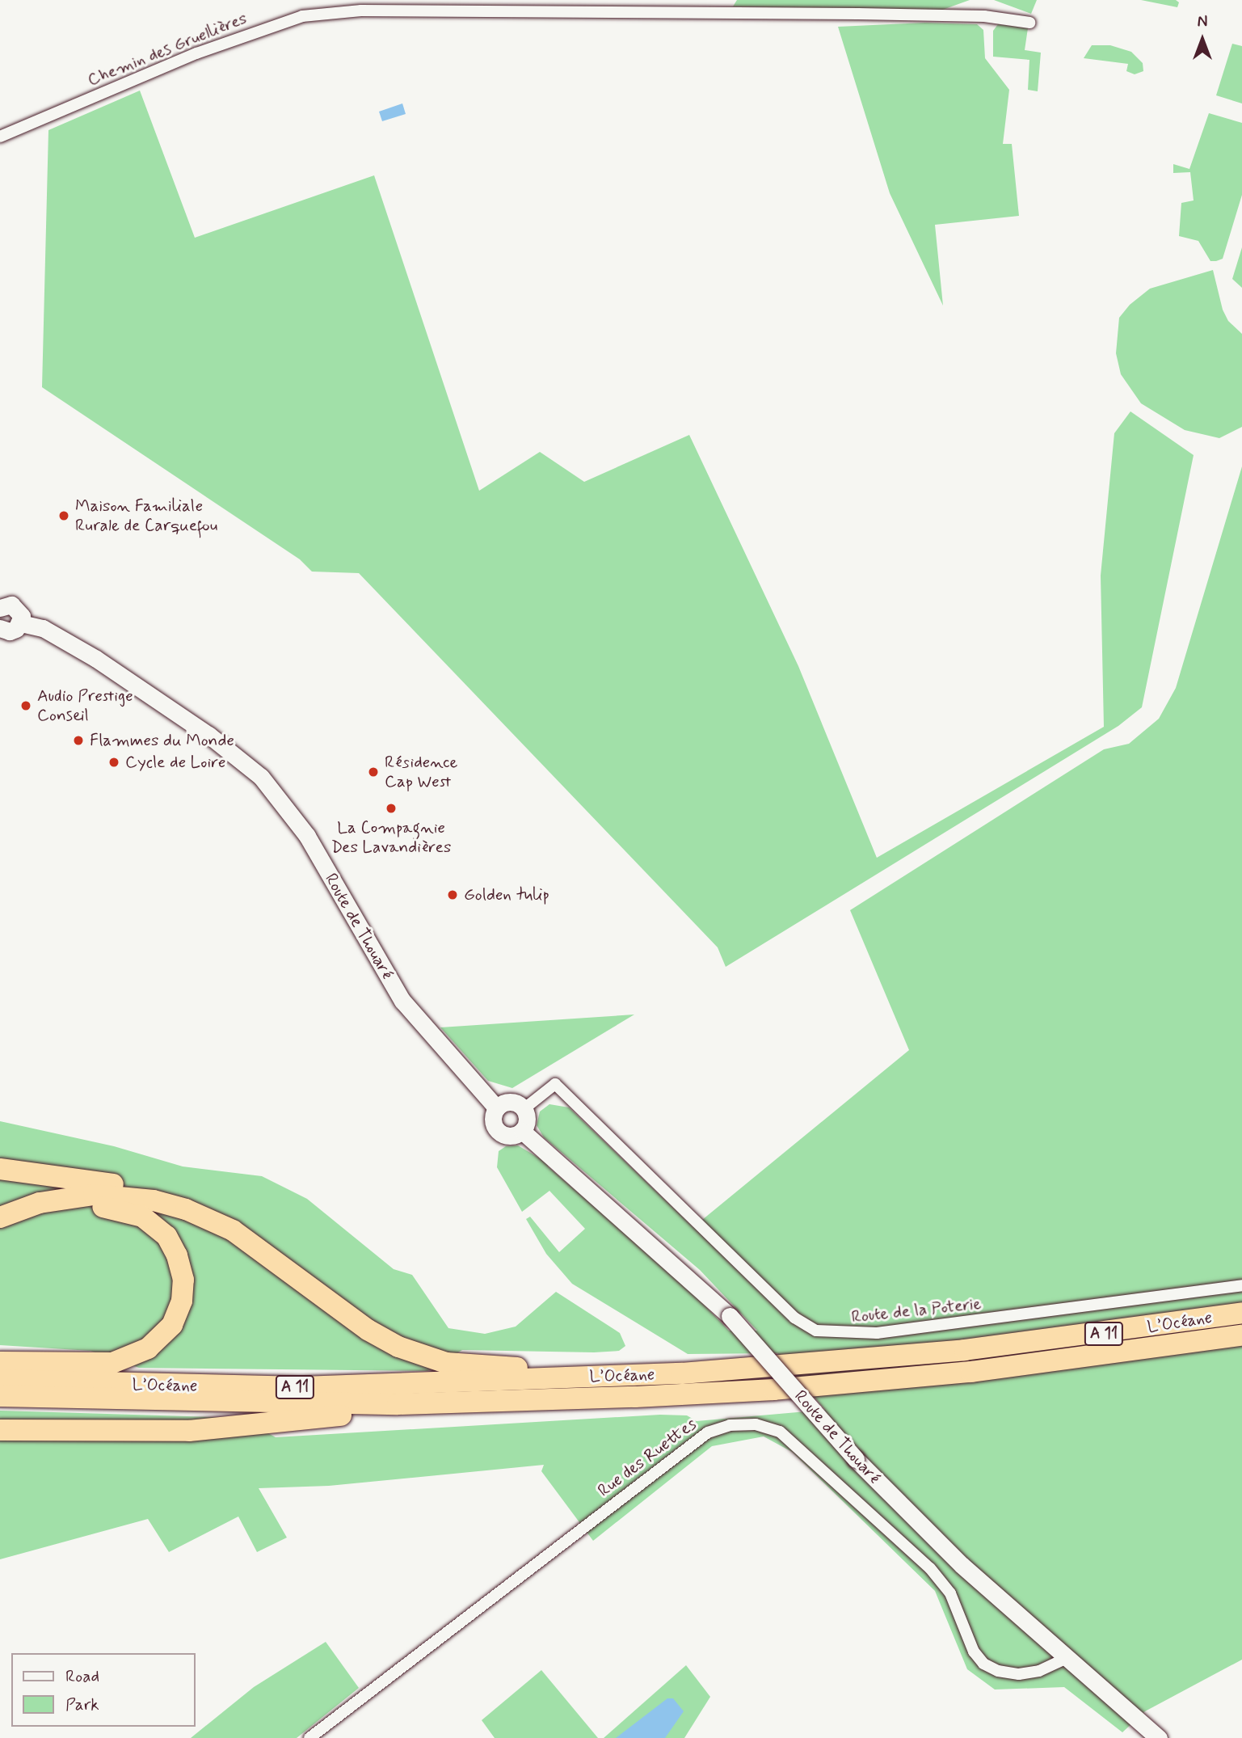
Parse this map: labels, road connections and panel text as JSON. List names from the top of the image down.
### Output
{
  "streets": {
    "highway": ["L’Océane", "A 11"],
    "main road": ["Route de Thouaré"],
    "street": ["Chemin des Gruellières", "Route de la Poterie", "Rue des Ruettes"]
  },
  "crossings": [
    ["Route de Thouaré", "Route de la Poterie"],
    ["Route de Thouaré", "Rue des Ruettes"]
  ],
  "places": [
    "Maison Familiale Rurale de Carquefou",
    "Audio Prestige Conseil",
    "Flammes du Monde",
    "Cycle de Loire",
    "Résidence Cap West",
    "La Compagnie Des Lavandières",
    "Golden tulip"
  ],
  "legend": ["Road", "Park"],
  "north": "top"
}
